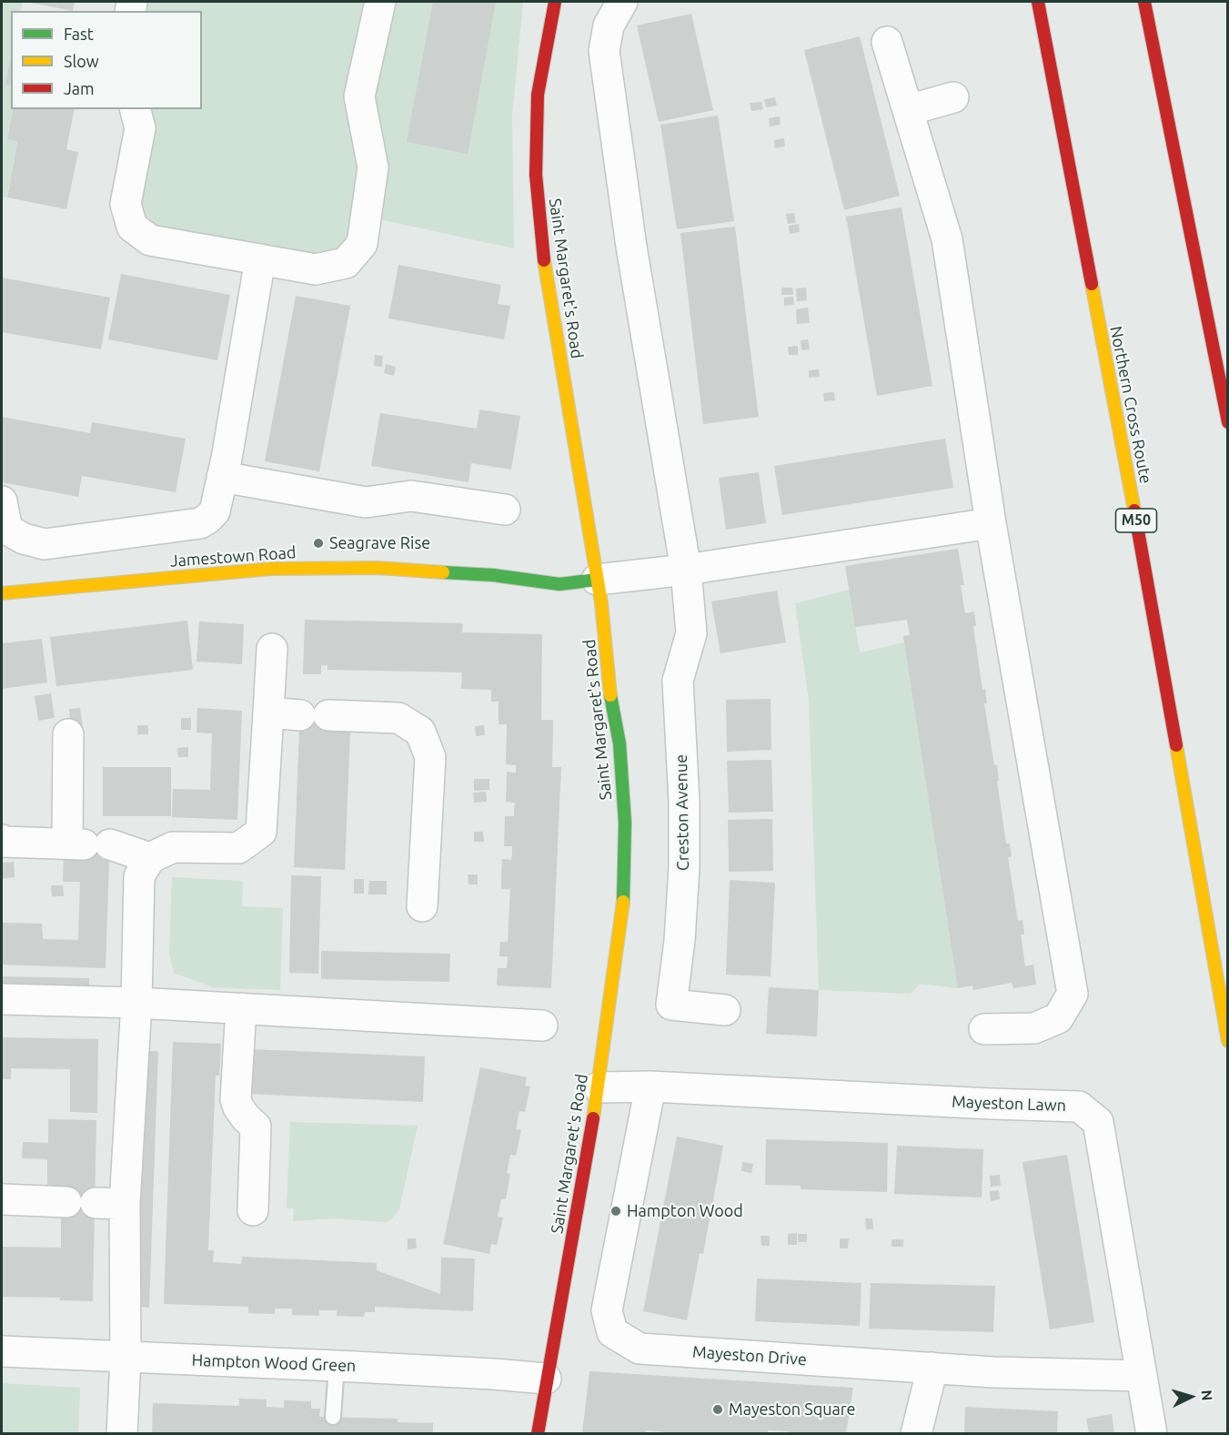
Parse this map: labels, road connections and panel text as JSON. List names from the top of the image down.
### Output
{
  "streets": {
    "main road": [
      "Saint Margaret's Road",
      "Northern Cross Route",
      "M50",
      "Jamestown Road"
    ],
    "street": [
      "Creston Avenue",
      "Mayeston Lawn",
      "Mayeston Drive",
      "Hampton Wood Green"
    ]
  },
  "crossings": [
    ["Saint Margaret's Road", "Jamestown Road"],
    ["Saint Margaret's Road", "Mayeston Lawn"],
    ["Saint Margaret's Road", "Hampton Wood Green"],
    ["Mayeston Lawn", "Mayeston Drive"]
  ],
  "places": ["Seagrave Rise", "Hampton Wood", "Mayeston Square"],
  "legend": ["Fast", "Slow", "Jam"],
  "north": "right"
}
